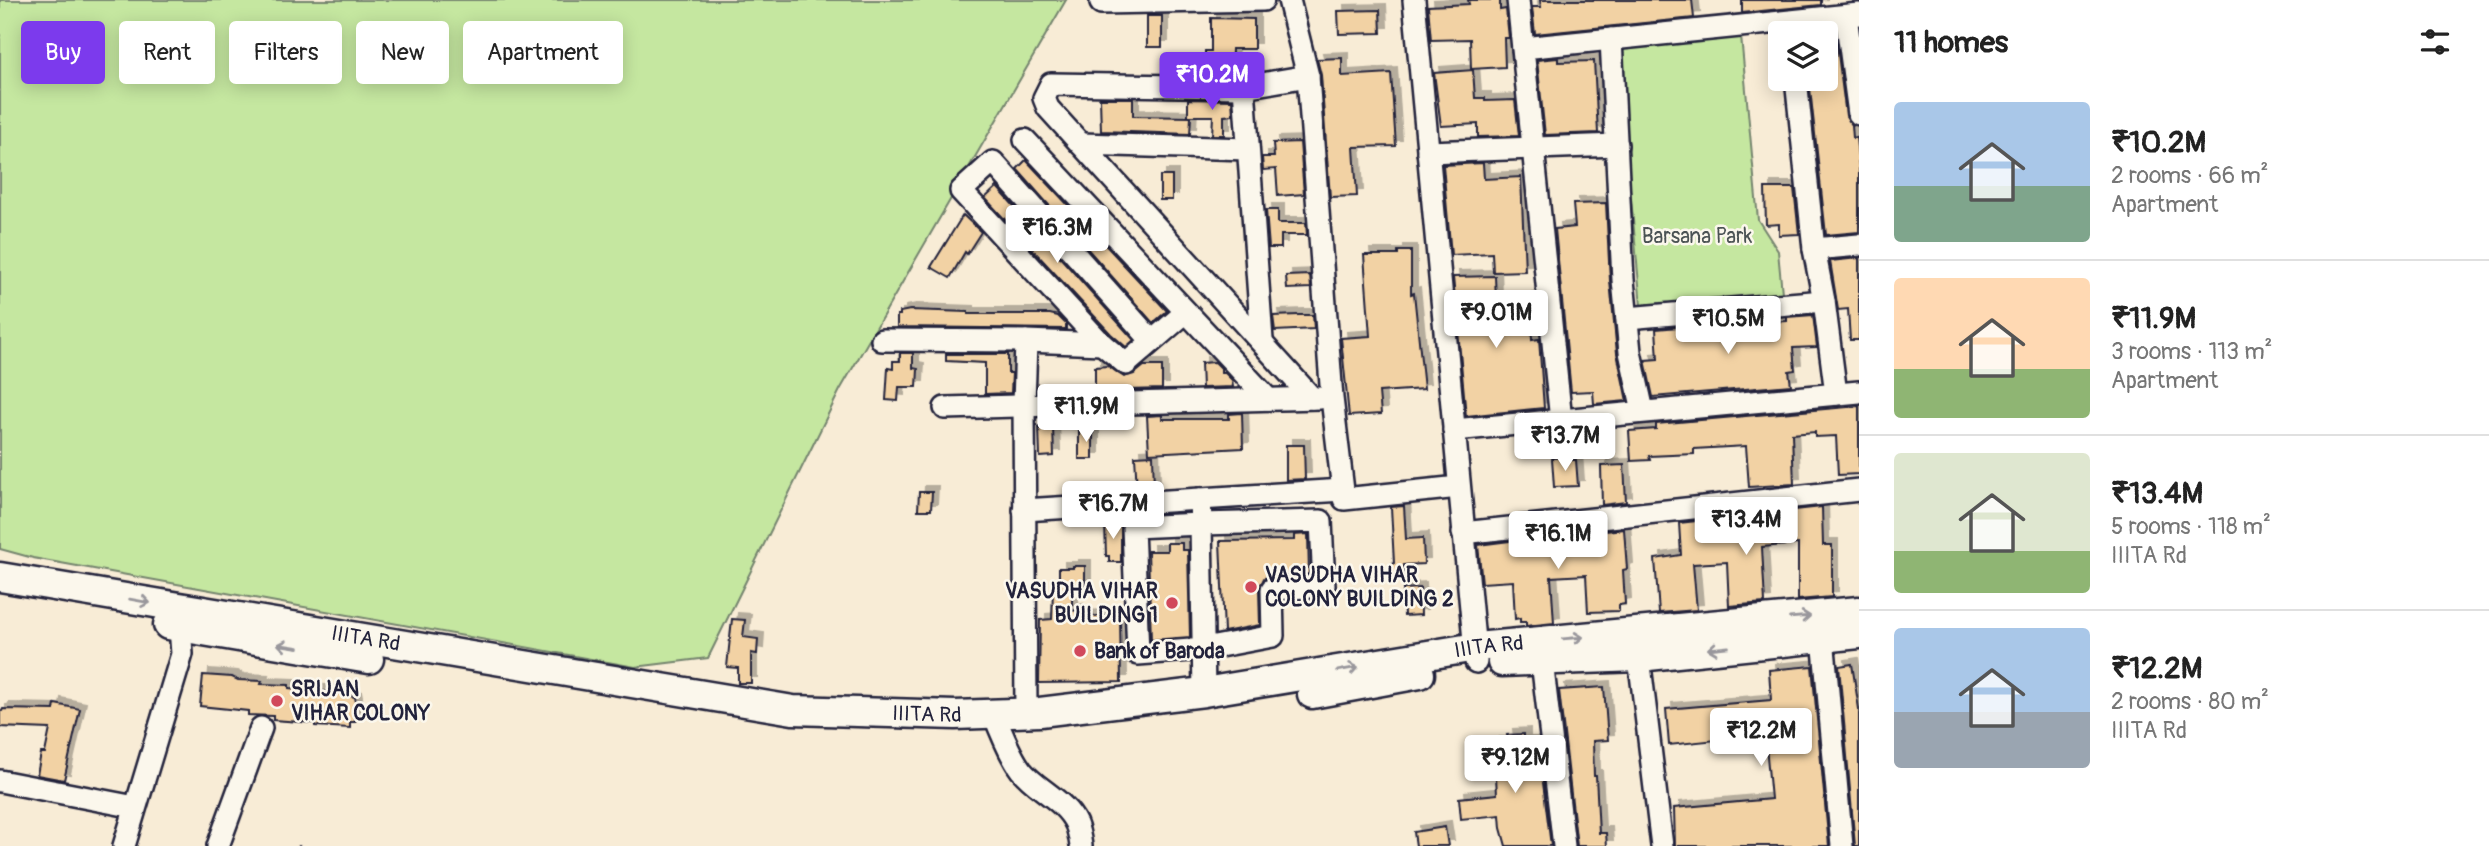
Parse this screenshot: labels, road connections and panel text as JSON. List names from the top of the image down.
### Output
{
  "streets": {
    "main road": ["IIITA Rd"]
  },
  "parks": ["Barsana Park"],
  "places": [
    "VASUDHA VIHAR COLONY BUILDING 2",
    "VASUDHA VIHAR BUILDING 1",
    "Bank of Baroda",
    "SRIJAN VIHAR COLONY"
  ],
  "page": {
    "heading": "11 homes",
    "chip": [
      "Buy",
      "Rent",
      "Filters",
      "New",
      "Apartment"
    ],
    "price": [
      "₹10.2M",
      "₹16.3M",
      "₹9.01M",
      "₹10.5M",
      "₹11.9M",
      "₹13.7M",
      "₹16.7M",
      "₹13.4M",
      "₹16.1M",
      "₹12.2M",
      "₹9.12M"
    ],
    "list": [
      {
        "name": "₹10.2M",
        "note": "2 rooms · 66 m² · Apartment"
      },
      {
        "name": "₹11.9M",
        "note": "3 rooms · 113 m² · Apartment"
      },
      {
        "name": "₹13.4M",
        "note": "5 rooms · 118 m² · IIITA Rd"
      },
      {
        "name": "₹12.2M",
        "note": "2 rooms · 80 m² · IIITA Rd"
      }
    ]
  }
}
